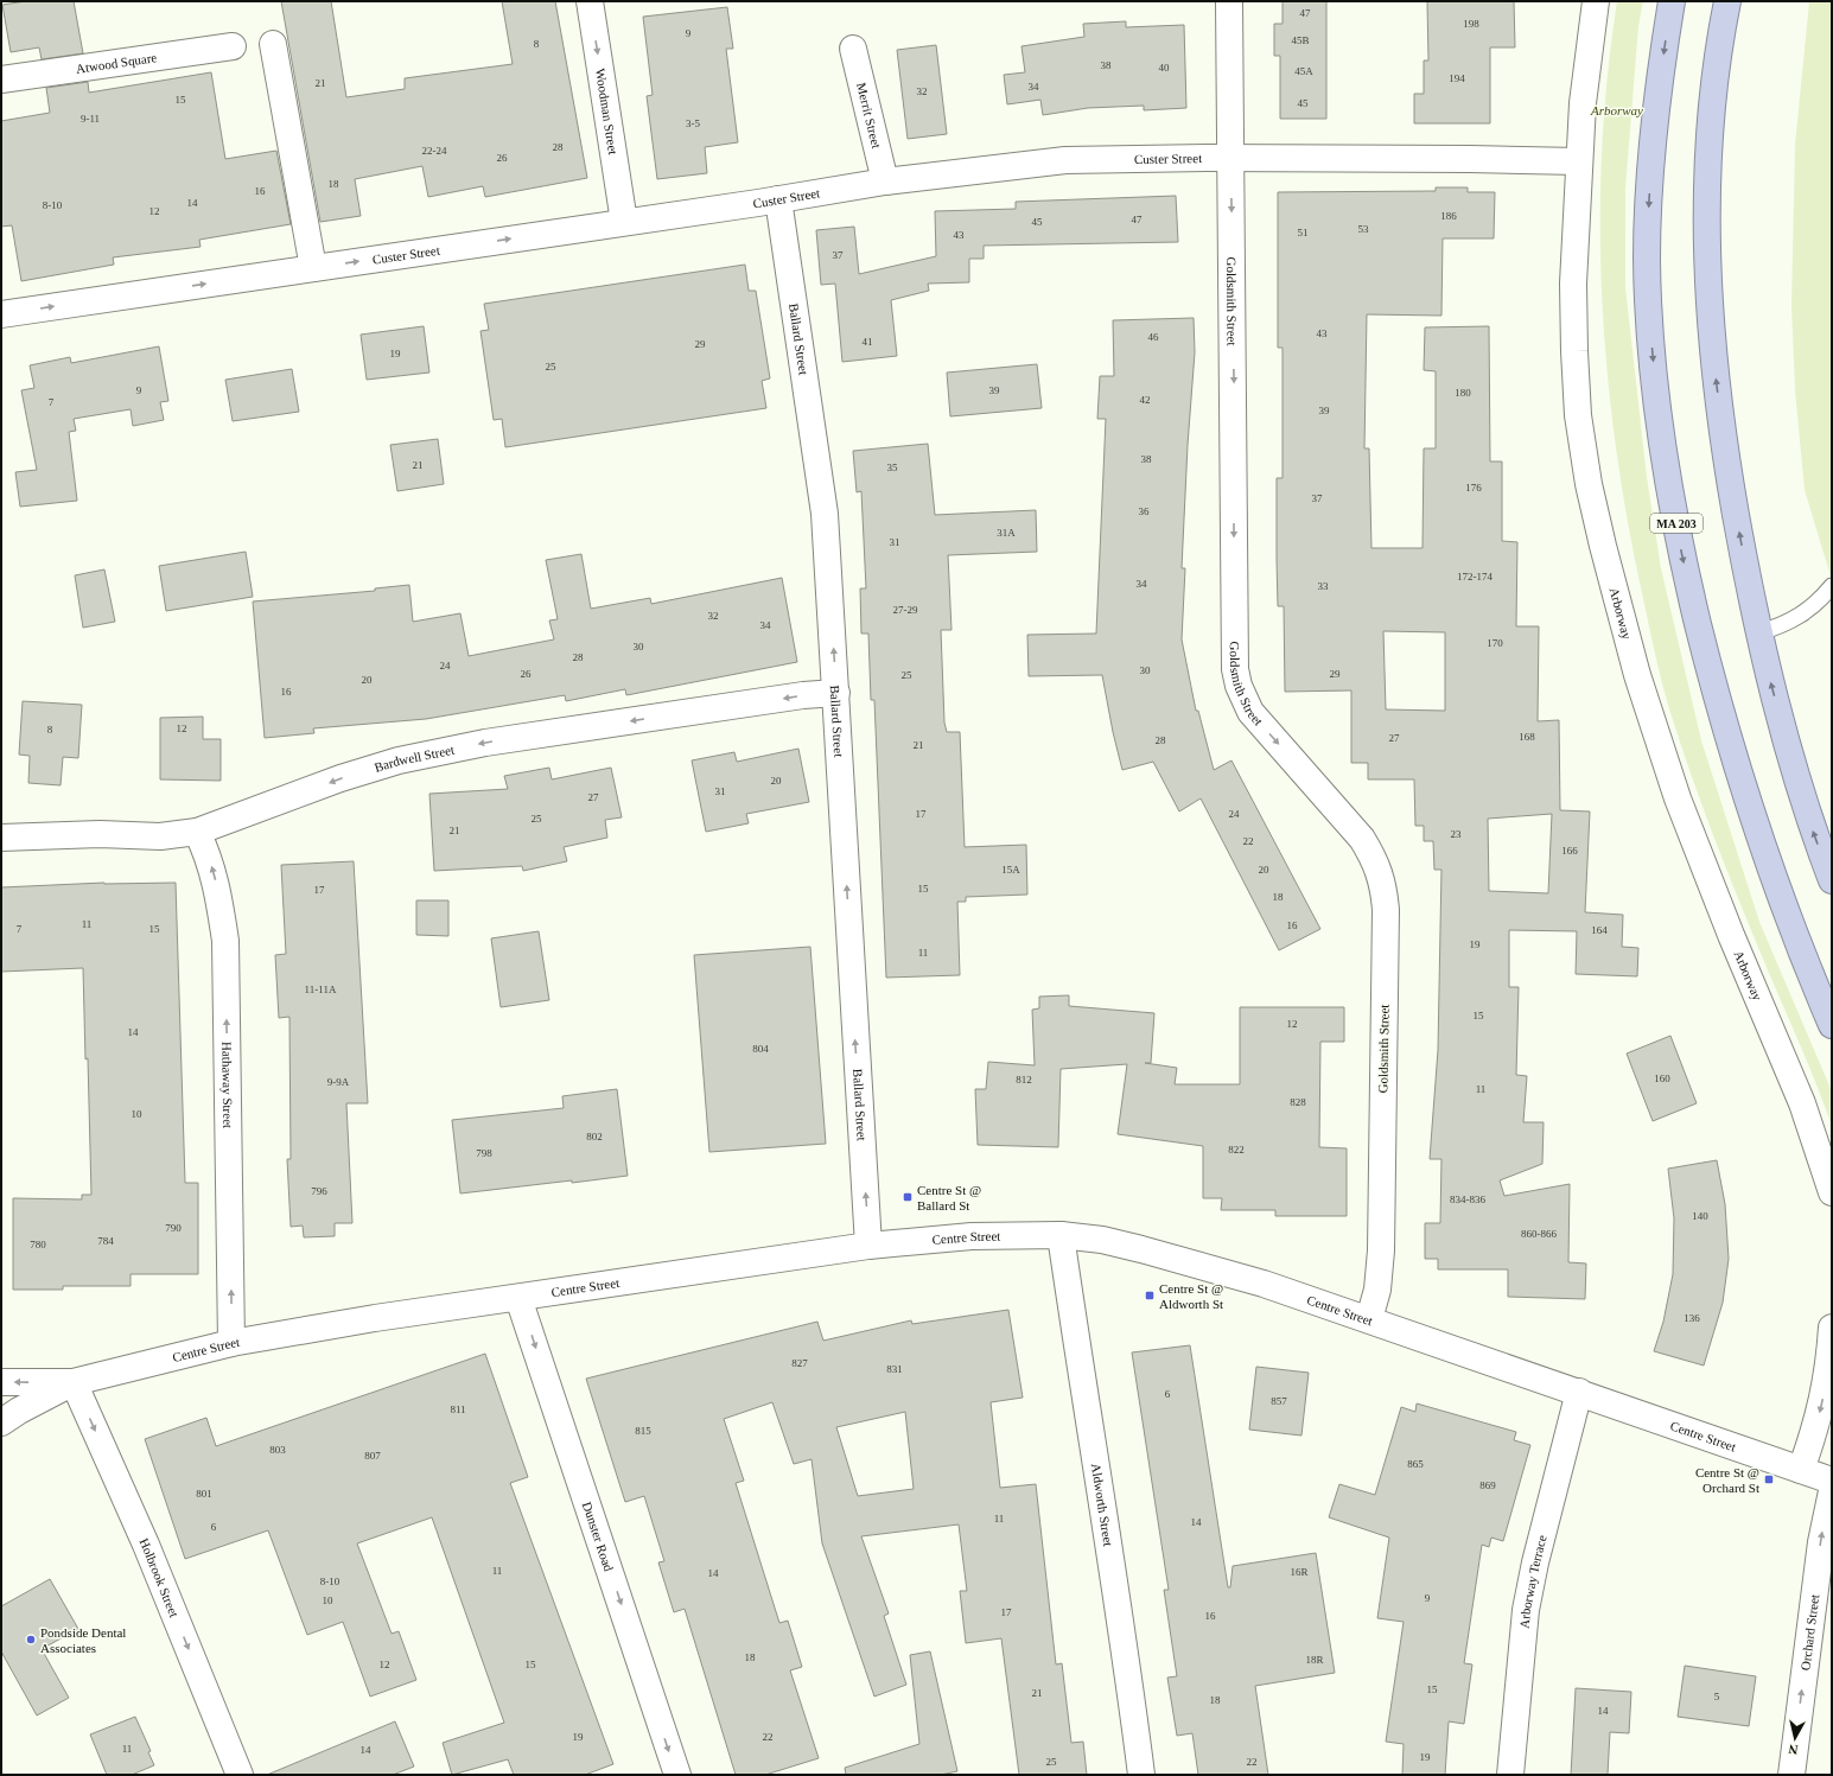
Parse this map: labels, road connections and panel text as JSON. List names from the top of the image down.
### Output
{
  "streets": {
    "highway": ["MA 203"],
    "street": [
      "Atwood Square",
      "Woodman Street",
      "Merrit Street",
      "Custer Street",
      "Goldsmith Street",
      "Ballard Street",
      "Arborway",
      "Bardwell Street",
      "Hathaway Street",
      "Centre Street",
      "Aldworth Street",
      "Dunster Road",
      "Holbrook Street",
      "Arborway Terrace",
      "Orchard Street"
    ]
  },
  "crossings": [
    ["Woodman Street", "Custer Street"],
    ["Merrit Street", "Custer Street"],
    ["Custer Street", "Goldsmith Street"],
    ["Custer Street", "Ballard Street"],
    ["Custer Street", "Arborway"],
    ["Goldsmith Street", "Centre Street"],
    ["Ballard Street", "Bardwell Street"],
    ["Ballard Street", "Centre Street"],
    ["Bardwell Street", "Hathaway Street"],
    ["Hathaway Street", "Centre Street"],
    ["Centre Street", "Aldworth Street"],
    ["Centre Street", "Dunster Road"],
    ["Centre Street", "Holbrook Street"],
    ["Centre Street", "Arborway Terrace"]
  ],
  "one_way": [
    "Woodman Street",
    "Custer Street",
    "Goldsmith Street",
    "Ballard Street",
    "Bardwell Street",
    "Hathaway Street",
    "Dunster Road",
    "Holbrook Street",
    "Orchard Street"
  ],
  "parks": ["Arborway"],
  "places": {
    "transit": ["Centre St @ Ballard St", "Centre St @ Aldworth St", "Centre St @ Orchard St"],
    "other": ["Pondside Dental Associates"]
  },
  "house_numbers": [
    "47",
    "198",
    "9",
    "45B",
    "8",
    "38",
    "40",
    "45A",
    "194",
    "21",
    "34",
    "32",
    "15",
    "45",
    "9-11",
    "3-5",
    "28",
    "22-24",
    "26",
    "18",
    "16",
    "14",
    "8-10",
    "12",
    "186",
    "47",
    "45",
    "53",
    "51",
    "43",
    "37",
    "43",
    "46",
    "41",
    "29",
    "19",
    "25",
    "9",
    "39",
    "180",
    "42",
    "7",
    "39",
    "38",
    "21",
    "35",
    "176",
    "37",
    "36",
    "31A",
    "31",
    "172-174",
    "34",
    "33",
    "27-29",
    "32",
    "34",
    "170",
    "30",
    "28",
    "24",
    "30",
    "26",
    "29",
    "25",
    "20",
    "16",
    "12",
    "8",
    "168",
    "27",
    "28",
    "21",
    "20",
    "31",
    "27",
    "17",
    "24",
    "25",
    "21",
    "23",
    "22",
    "166",
    "15A",
    "20",
    "15",
    "17",
    "18",
    "11",
    "16",
    "7",
    "15",
    "164",
    "19",
    "11",
    "11-11A",
    "15",
    "12",
    "14",
    "804",
    "160",
    "812",
    "9-9A",
    "11",
    "828",
    "10",
    "802",
    "822",
    "798",
    "796",
    "834-836",
    "140",
    "790",
    "860-866",
    "784",
    "780",
    "136",
    "827",
    "831",
    "6",
    "857",
    "811",
    "815",
    "803",
    "807",
    "865",
    "869",
    "801",
    "11",
    "14",
    "6",
    "11",
    "16R",
    "14",
    "8-10",
    "9",
    "10",
    "17",
    "16",
    "18",
    "18R",
    "12",
    "15",
    "15",
    "21",
    "5",
    "18",
    "14",
    "19",
    "22",
    "11",
    "14",
    "19",
    "25",
    "22"
  ],
  "north": "bottom"
}
